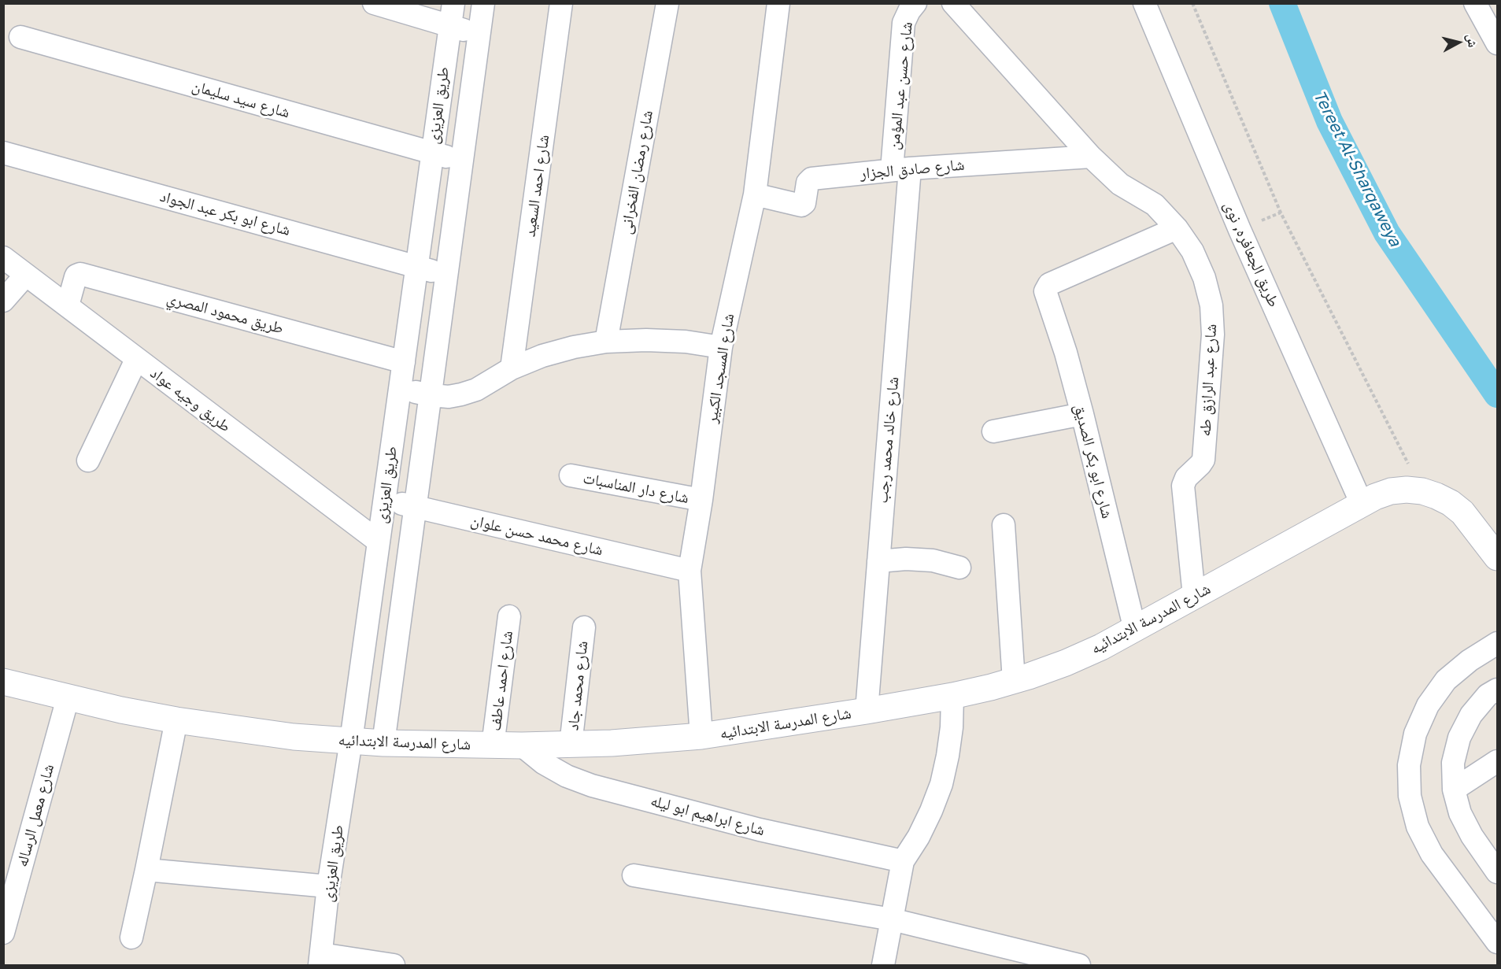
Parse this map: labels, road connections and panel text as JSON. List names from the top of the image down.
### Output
{
  "streets": {
    "street": [
      "شارع حسن عبد المؤمن",
      "شارع سيد سليمان",
      "طريق العزيزى",
      "شارع صادق الجزار",
      "شارع رمضان الفخرانى",
      "شارع احمد السعيد",
      "شارع ابو بكر عبد الجواد",
      "طريق الجعافره, نوى",
      "طريق محمود المصري",
      "شارع المسجد الكبير",
      "شارع عبد الرازق طه",
      "طريق وجيه عواد",
      "شارع خالد محمد رجب",
      "شارع ابو بكر الصديق",
      "شارع دار المناسبات",
      "شارع محمد حسن علوان",
      "شارع المدرسة الابتدائيه",
      "شارع احمد عاطف",
      "شارع محمد جاد",
      "شارع معمل الرساله",
      "شارع ابراهيم ابو ليله"
    ]
  },
  "crossings": [
    ["شارع حسن عبد المؤمن", "شارع صادق الجزار"],
    ["شارع حسن عبد المؤمن", "شارع خالد محمد رجب"],
    ["شارع سيد سليمان", "طريق العزيزى"],
    ["طريق العزيزى", "شارع ابو بكر عبد الجواد"],
    ["طريق العزيزى", "طريق محمود المصري"],
    ["طريق العزيزى", "طريق وجيه عواد"],
    ["طريق العزيزى", "شارع محمد حسن علوان"],
    ["طريق العزيزى", "شارع المدرسة الابتدائيه"],
    ["شارع صادق الجزار", "شارع المسجد الكبير"],
    ["شارع صادق الجزار", "شارع عبد الرازق طه"],
    ["شارع صادق الجزار", "شارع خالد محمد رجب"],
    ["طريق الجعافره, نوى", "شارع المدرسة الابتدائيه"],
    ["طريق محمود المصري", "طريق وجيه عواد"],
    ["شارع المسجد الكبير", "شارع دار المناسبات"],
    ["شارع المسجد الكبير", "شارع محمد حسن علوان"],
    ["شارع المسجد الكبير", "شارع المدرسة الابتدائيه"],
    ["شارع عبد الرازق طه", "شارع ابو بكر الصديق"],
    ["شارع عبد الرازق طه", "شارع المدرسة الابتدائيه"],
    ["شارع خالد محمد رجب", "شارع المدرسة الابتدائيه"],
    ["شارع ابو بكر الصديق", "شارع المدرسة الابتدائيه"],
    ["شارع المدرسة الابتدائيه", "شارع احمد عاطف"],
    ["شارع المدرسة الابتدائيه", "شارع محمد جاد"],
    ["شارع المدرسة الابتدائيه", "شارع معمل الرساله"],
    ["شارع المدرسة الابتدائيه", "شارع ابراهيم ابو ليله"]
  ],
  "water": ["Tereet Al-Sharqaweya"],
  "north": "right"
}
